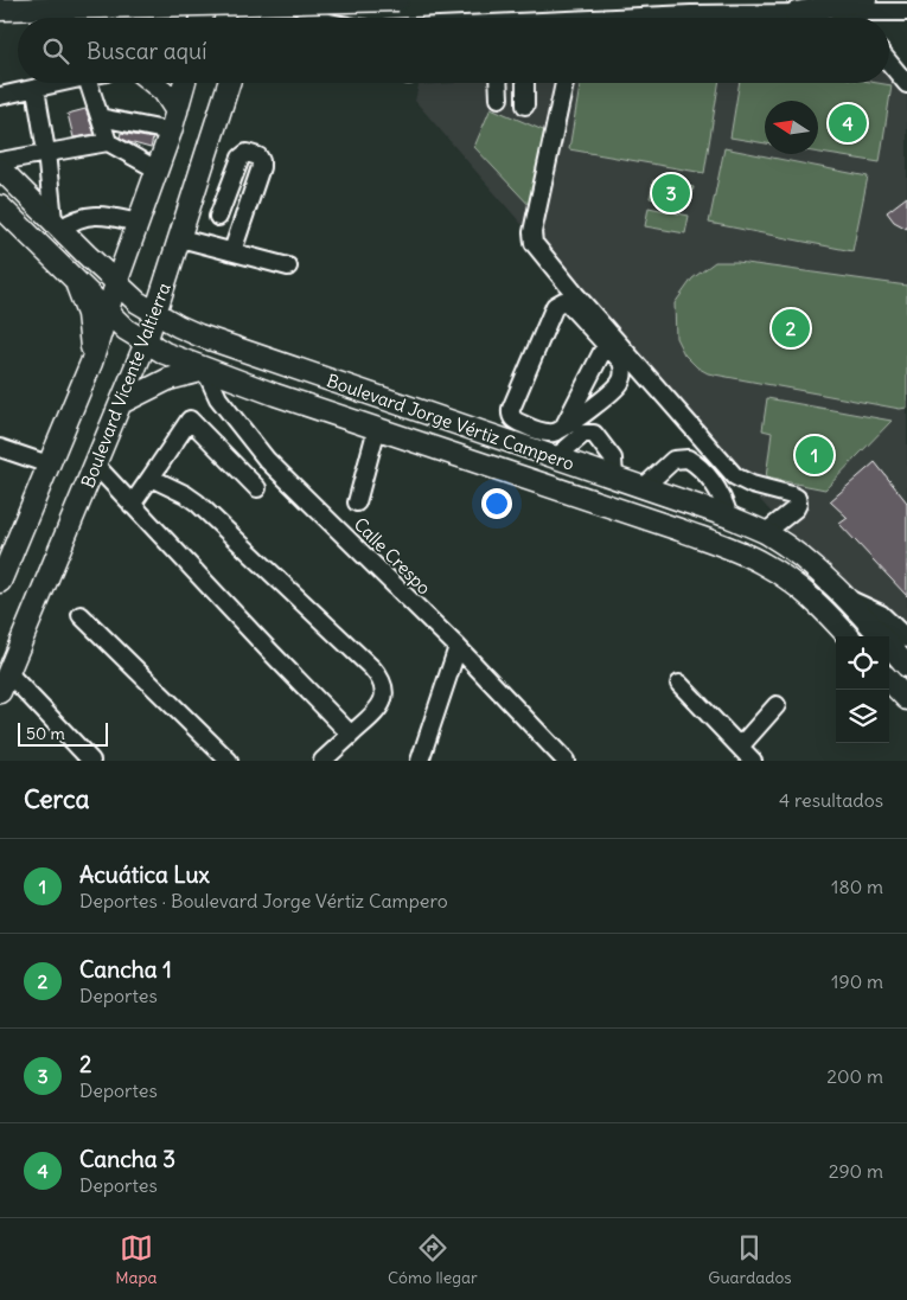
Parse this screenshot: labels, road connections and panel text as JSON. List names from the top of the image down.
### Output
{
  "streets": {
    "main road": ["Boulevard Vicente Valtierra", "Boulevard Jorge Vértiz Campero"],
    "street": ["Calle Crespo"]
  },
  "crossings": [
    ["Boulevard Vicente Valtierra", "Boulevard Jorge Vértiz Campero"],
    ["Boulevard Jorge Vértiz Campero", "Calle Crespo"]
  ],
  "scale_bar": "50 m",
  "north": "left",
  "page": {
    "search": "Buscar aquí",
    "pins": [
      "4",
      "3",
      "2",
      "1"
    ],
    "scale": "50 m",
    "heading": ["Cerca", "4 resultados"],
    "list": [
      {
        "mark": "1",
        "name": "Acuática Lux",
        "note": "Deportes · Boulevard Jorge Vértiz Campero",
        "value": "180 m"
      },
      {
        "mark": "2",
        "name": "Cancha 1",
        "note": "Deportes",
        "value": "190 m"
      },
      {
        "mark": "3",
        "name": "2",
        "note": "Deportes",
        "value": "200 m"
      },
      {
        "mark": "4",
        "name": "Cancha 3",
        "note": "Deportes",
        "value": "290 m"
      }
    ],
    "nav": ["Mapa", "Cómo llegar", "Guardados"]
  }
}
